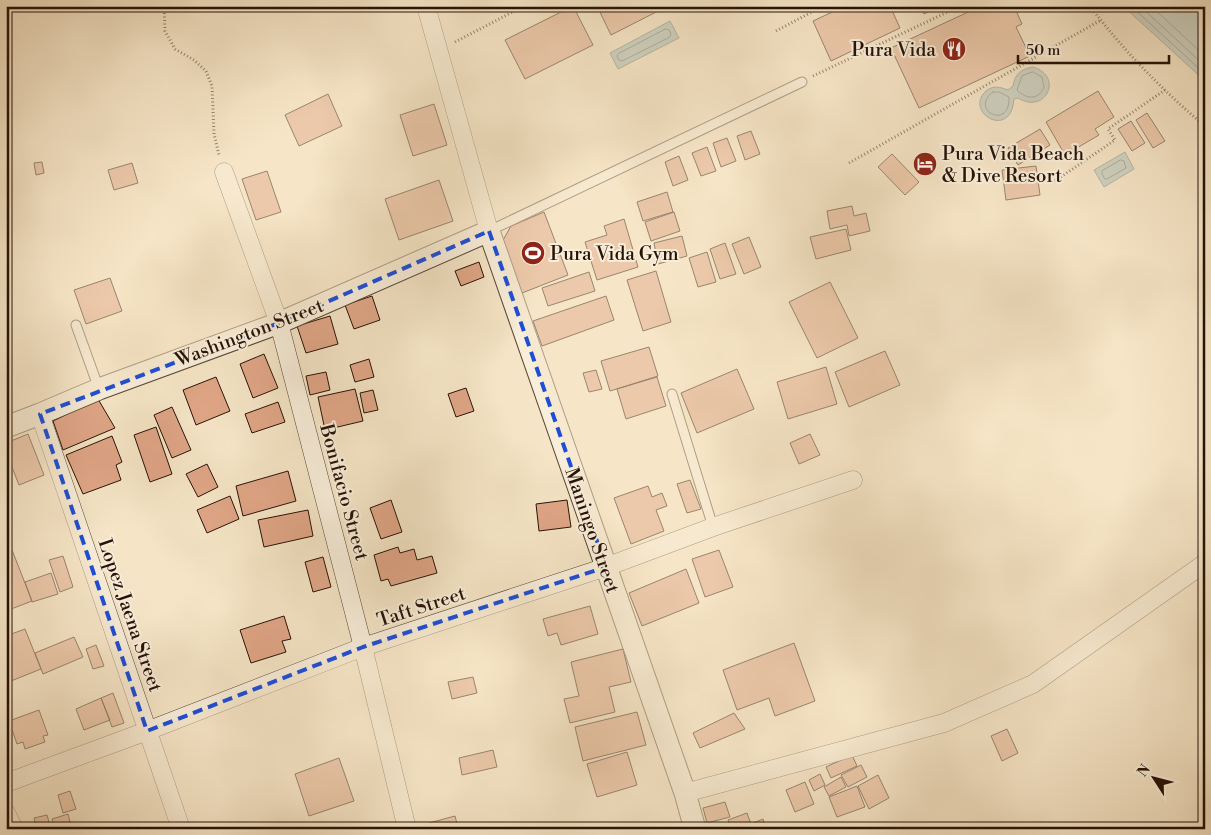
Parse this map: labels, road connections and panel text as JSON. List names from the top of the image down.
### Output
{
  "streets": {
    "street": [
      "Washington Street",
      "Bonifacio Street",
      "Maningo Street",
      "Taft Street",
      "Lopez Jaena Street"
    ]
  },
  "crossings": [
    ["Washington Street", "Bonifacio Street"],
    ["Washington Street", "Maningo Street"],
    ["Washington Street", "Lopez Jaena Street"],
    ["Bonifacio Street", "Taft Street"],
    ["Maningo Street", "Taft Street"],
    ["Taft Street", "Lopez Jaena Street"]
  ],
  "places": {
    "restaurant": ["Pura Vida"],
    "hotel": ["Pura Vida Beach & Dive Resort"],
    "sports": ["Pura Vida Gym"]
  },
  "scale_bar": "50 m",
  "north": "top left"
}
